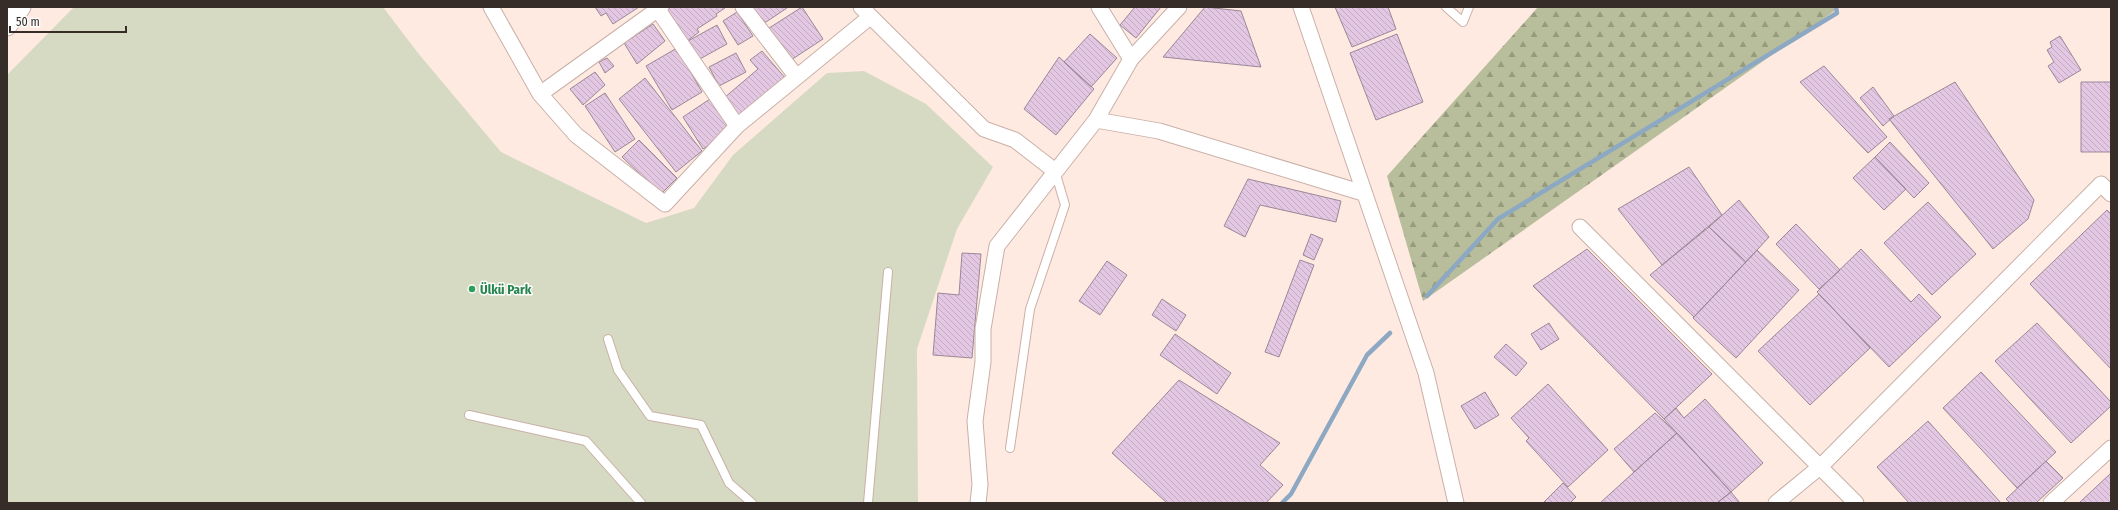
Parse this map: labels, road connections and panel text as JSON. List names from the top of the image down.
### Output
{
  "places": ["Ülkü Park"],
  "scale_bar": "50 m"
}
